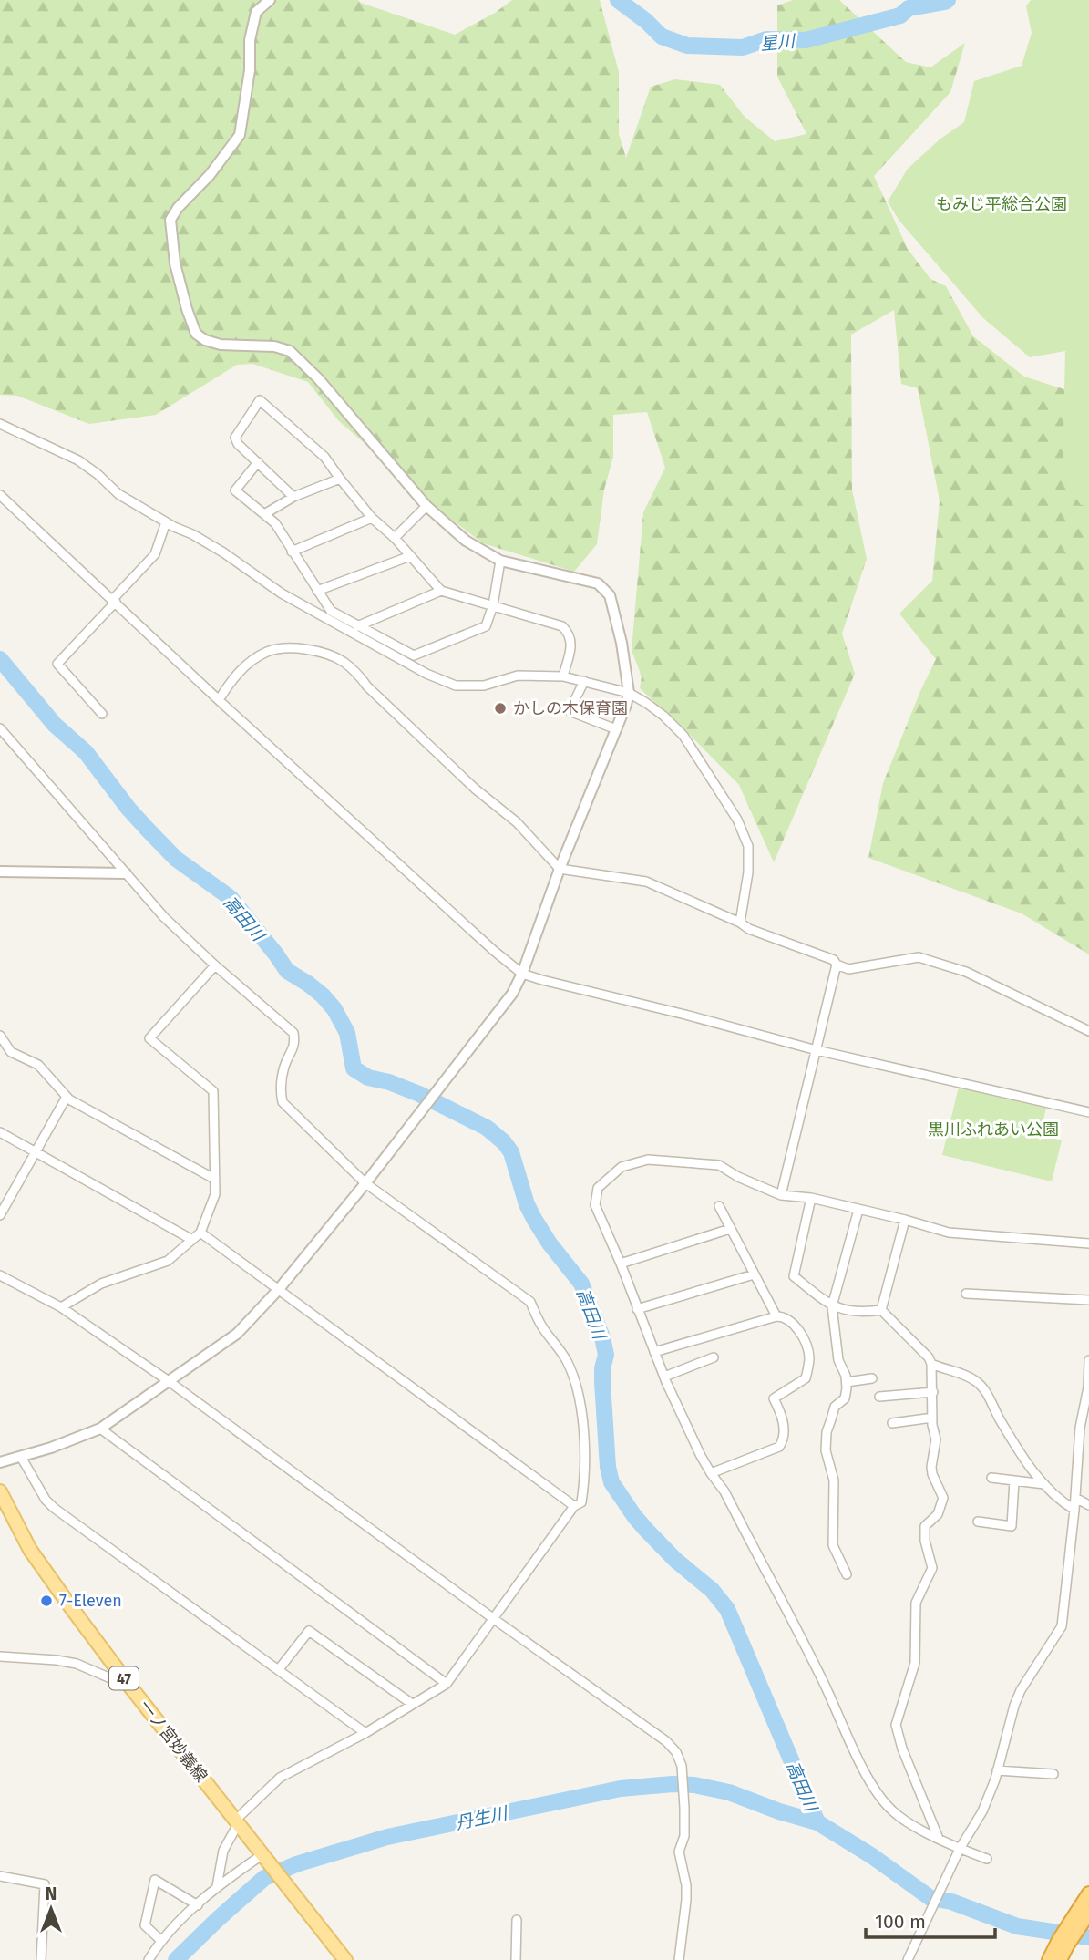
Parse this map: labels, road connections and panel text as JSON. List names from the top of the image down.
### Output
{
  "streets": {
    "main road": ["47", "一ノ宮妙義線"]
  },
  "crossings": [
    ["47", "一ノ宮妙義線"]
  ],
  "water": ["星川", "高田川", "丹生川"],
  "parks": ["もみじ平総合公園", "黒川ふれあい公園"],
  "places": ["かしの木保育園", "7-Eleven"],
  "scale_bar": "100 m",
  "north": "top"
}
